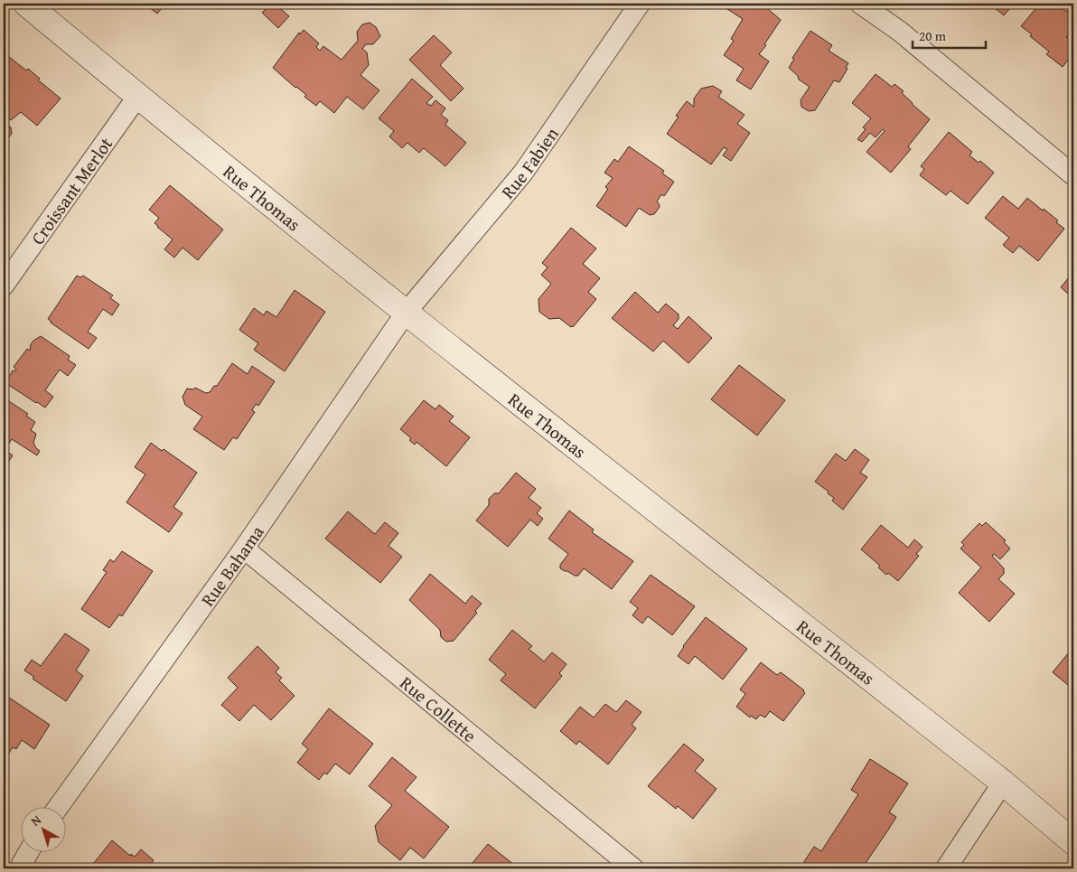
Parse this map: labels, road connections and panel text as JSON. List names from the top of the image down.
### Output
{
  "streets": {
    "street": [
      "Rue Fabien",
      "Croissant Merlot",
      "Rue Thomas",
      "Rue Bahama",
      "Rue Collette"
    ]
  },
  "crossings": [
    ["Rue Fabien", "Rue Thomas"],
    ["Rue Fabien", "Rue Bahama"],
    ["Croissant Merlot", "Rue Thomas"],
    ["Rue Thomas", "Rue Bahama"],
    ["Rue Bahama", "Rue Collette"]
  ],
  "scale_bar": "20 m",
  "north": "top left"
}
